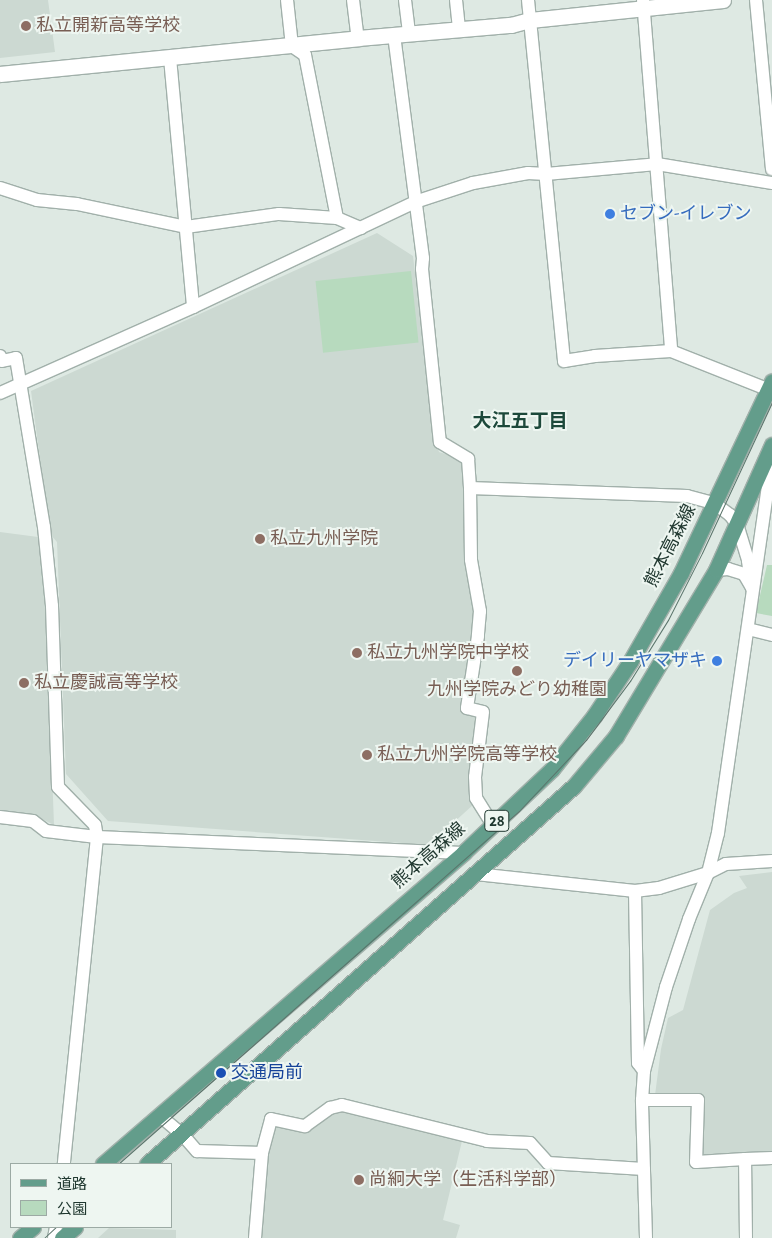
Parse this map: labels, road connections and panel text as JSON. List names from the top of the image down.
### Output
{
  "streets": {
    "main road": ["熊本高森線", "28"]
  },
  "districts": ["大江五丁目"],
  "places": [
    "私立開新高等学校",
    "セブン-イレブン",
    "私立九州学院",
    "私立九州学院中学校",
    "デイリーヤマザキ",
    "九州学院みどり幼稚園",
    "私立慶誠高等学校",
    "私立九州学院高等学校",
    "交通局前",
    "尚絅大学（生活科学部）"
  ],
  "legend": ["道路", "公園"]
}
